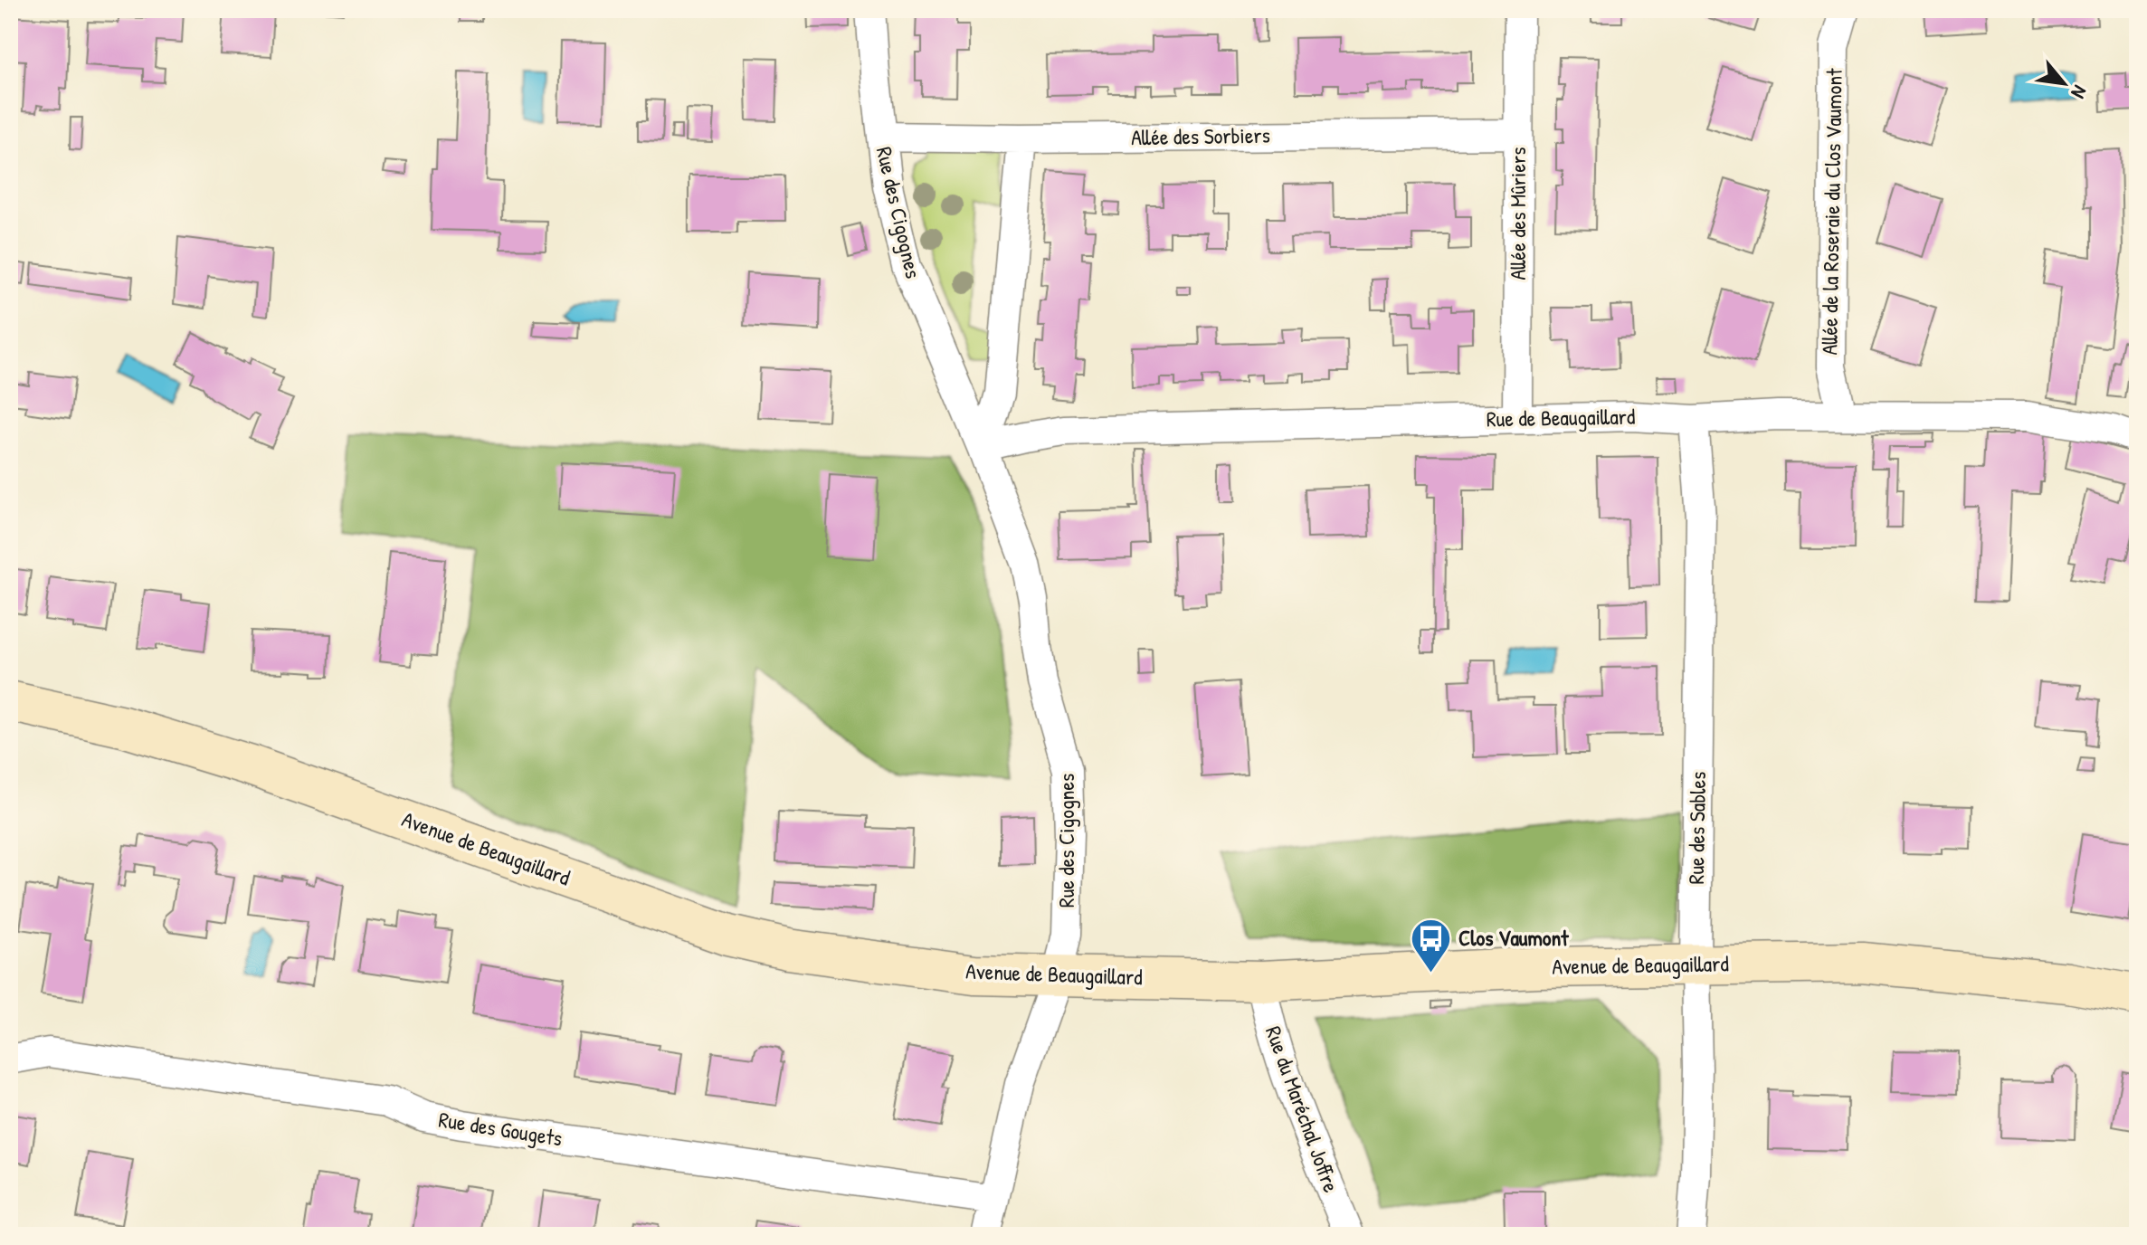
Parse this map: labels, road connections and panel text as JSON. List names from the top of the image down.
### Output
{
  "streets": {
    "main road": ["Avenue de Beaugaillard"],
    "street": [
      "Allée des Sorbiers",
      "Allée de la Roseraie du Clos Vaumont",
      "Rue des Cigognes",
      "Allée des Mûriers",
      "Rue de Beaugaillard",
      "Rue des Sables",
      "Rue du Maréchal Joffre",
      "Rue des Gougets"
    ]
  },
  "crossings": [
    ["Allée des Sorbiers", "Rue des Cigognes"],
    ["Allée des Sorbiers", "Allée des Mûriers"],
    ["Allée de la Roseraie du Clos Vaumont", "Rue de Beaugaillard"],
    ["Rue des Cigognes", "Rue de Beaugaillard"],
    ["Rue des Cigognes", "Avenue de Beaugaillard"],
    ["Rue des Cigognes", "Rue des Gougets"],
    ["Allée des Mûriers", "Rue de Beaugaillard"],
    ["Rue de Beaugaillard", "Rue des Sables"],
    ["Rue des Sables", "Avenue de Beaugaillard"],
    ["Avenue de Beaugaillard", "Rue du Maréchal Joffre"]
  ],
  "places": {
    "bus stop": ["Clos Vaumont"]
  },
  "north": "bottom right"
}
